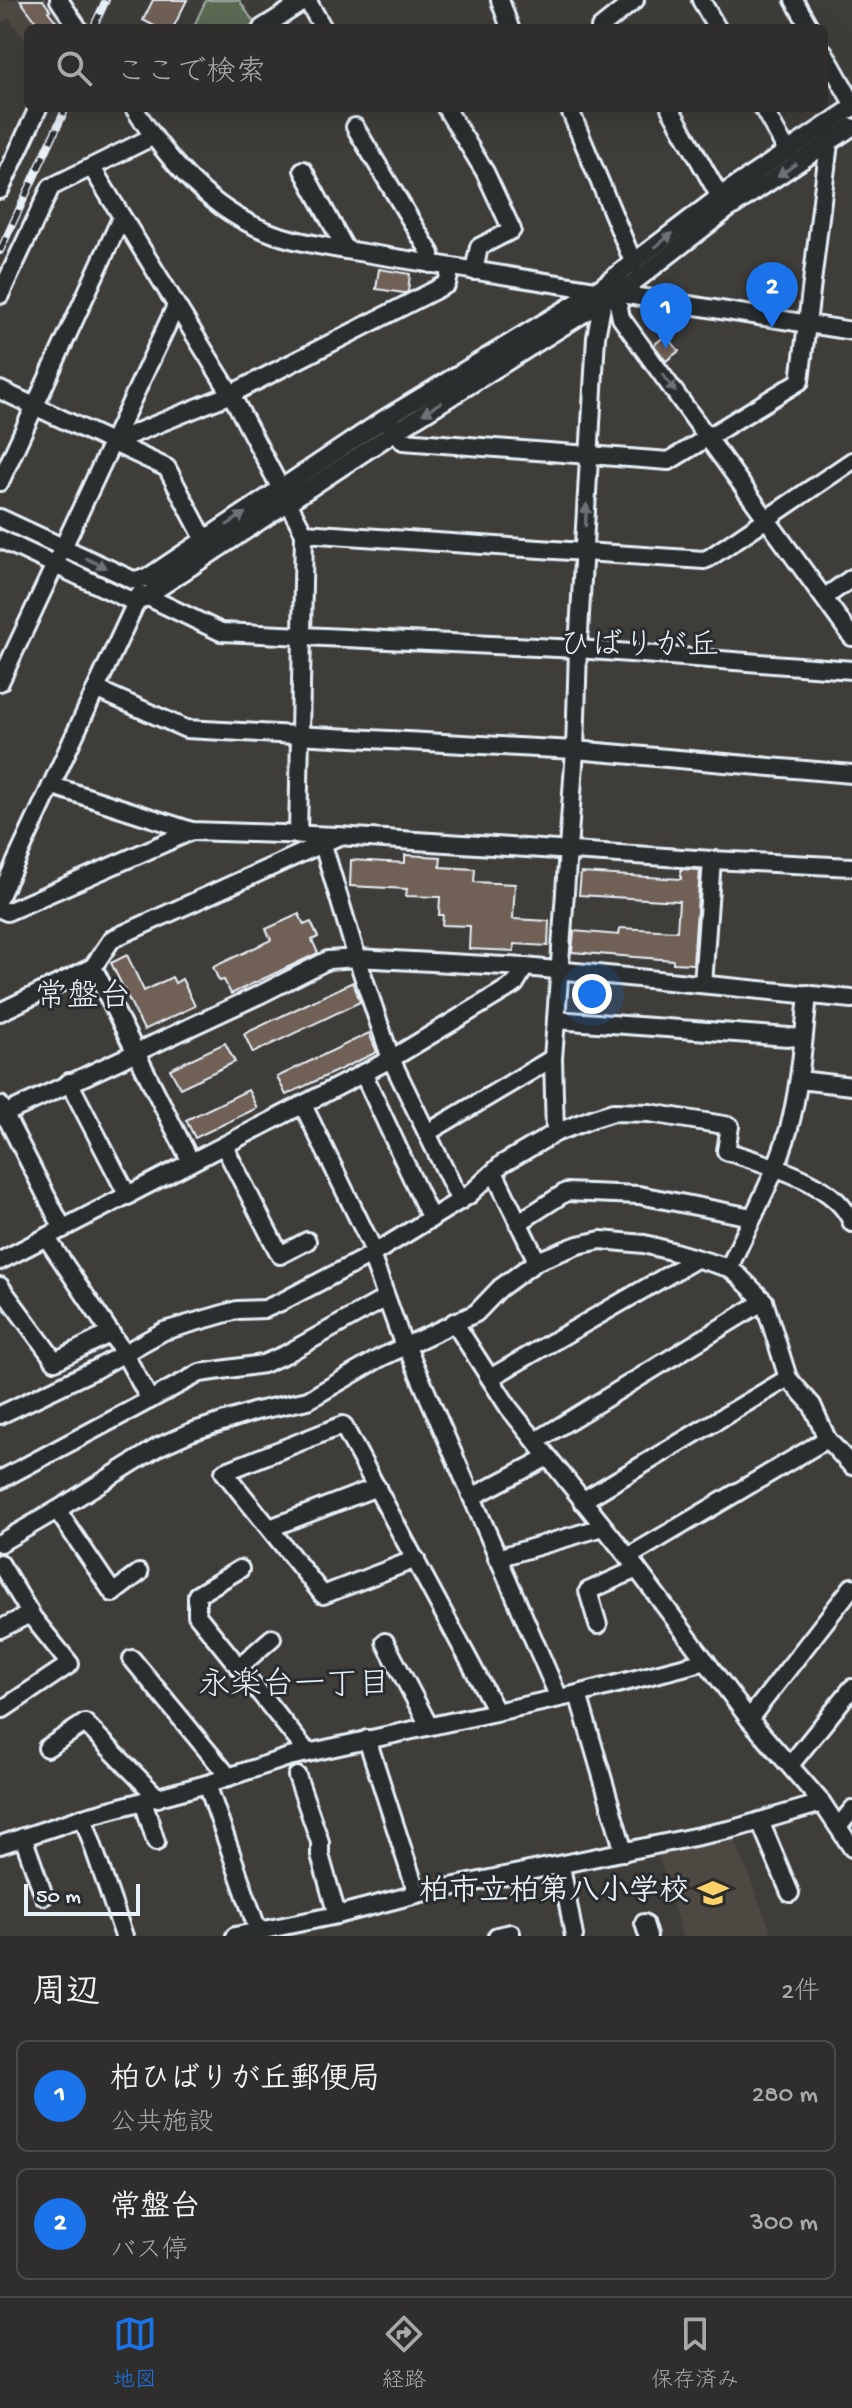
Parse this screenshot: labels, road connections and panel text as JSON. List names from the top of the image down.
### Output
{
  "districts": ["ひばりが丘", "常盤台", "永楽台一丁目"],
  "places": {
    "school or university": ["柏市立柏第八小学校"]
  },
  "scale_bar": "50 m",
  "page": {
    "search": "ここで検索",
    "pins": ["2", "1"],
    "scale": "50 m",
    "heading": ["周辺", "2件"],
    "list": [
      {
        "mark": "1",
        "name": "柏ひばりが丘郵便局",
        "note": "公共施設",
        "value": "280 m"
      },
      {
        "mark": "2",
        "name": "常盤台",
        "note": "バス停",
        "value": "300 m"
      }
    ],
    "nav": ["地図", "経路", "保存済み"]
  }
}
